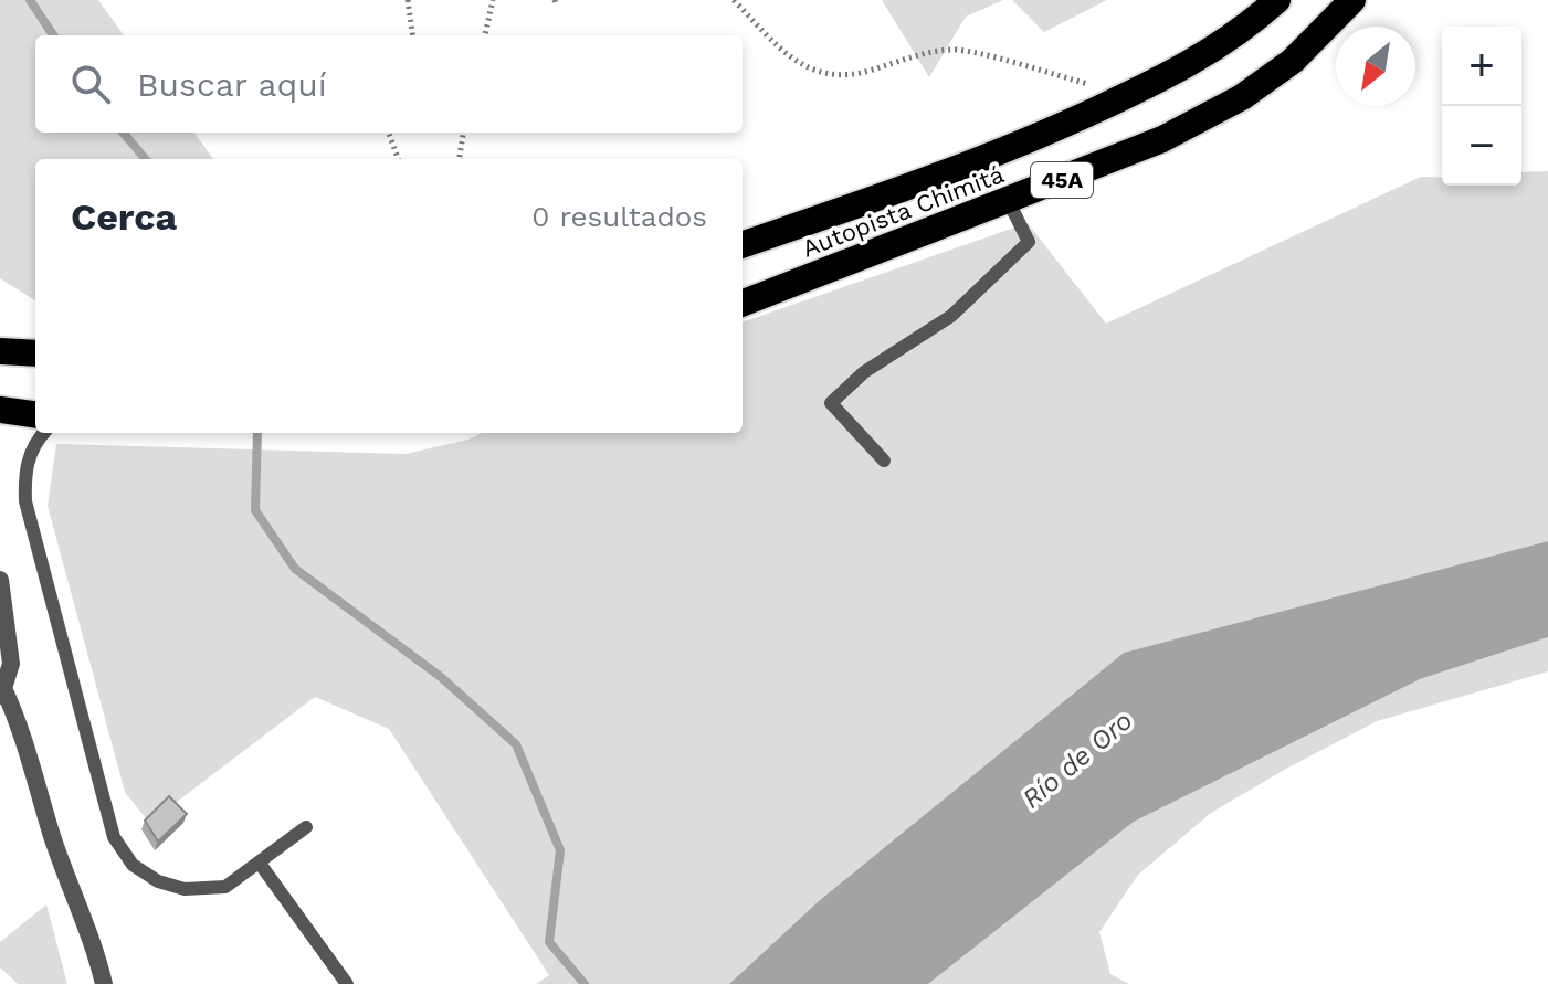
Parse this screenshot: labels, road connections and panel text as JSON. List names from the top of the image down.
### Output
{
  "streets": {
    "highway": ["45A", "Autopista Chimitá"]
  },
  "water": ["Río de Oro"],
  "north": "bottom left",
  "page": {
    "map_buttons": ["+", "−"],
    "search": "Buscar aquí",
    "heading": ["Cerca", "0 resultados"]
  }
}
